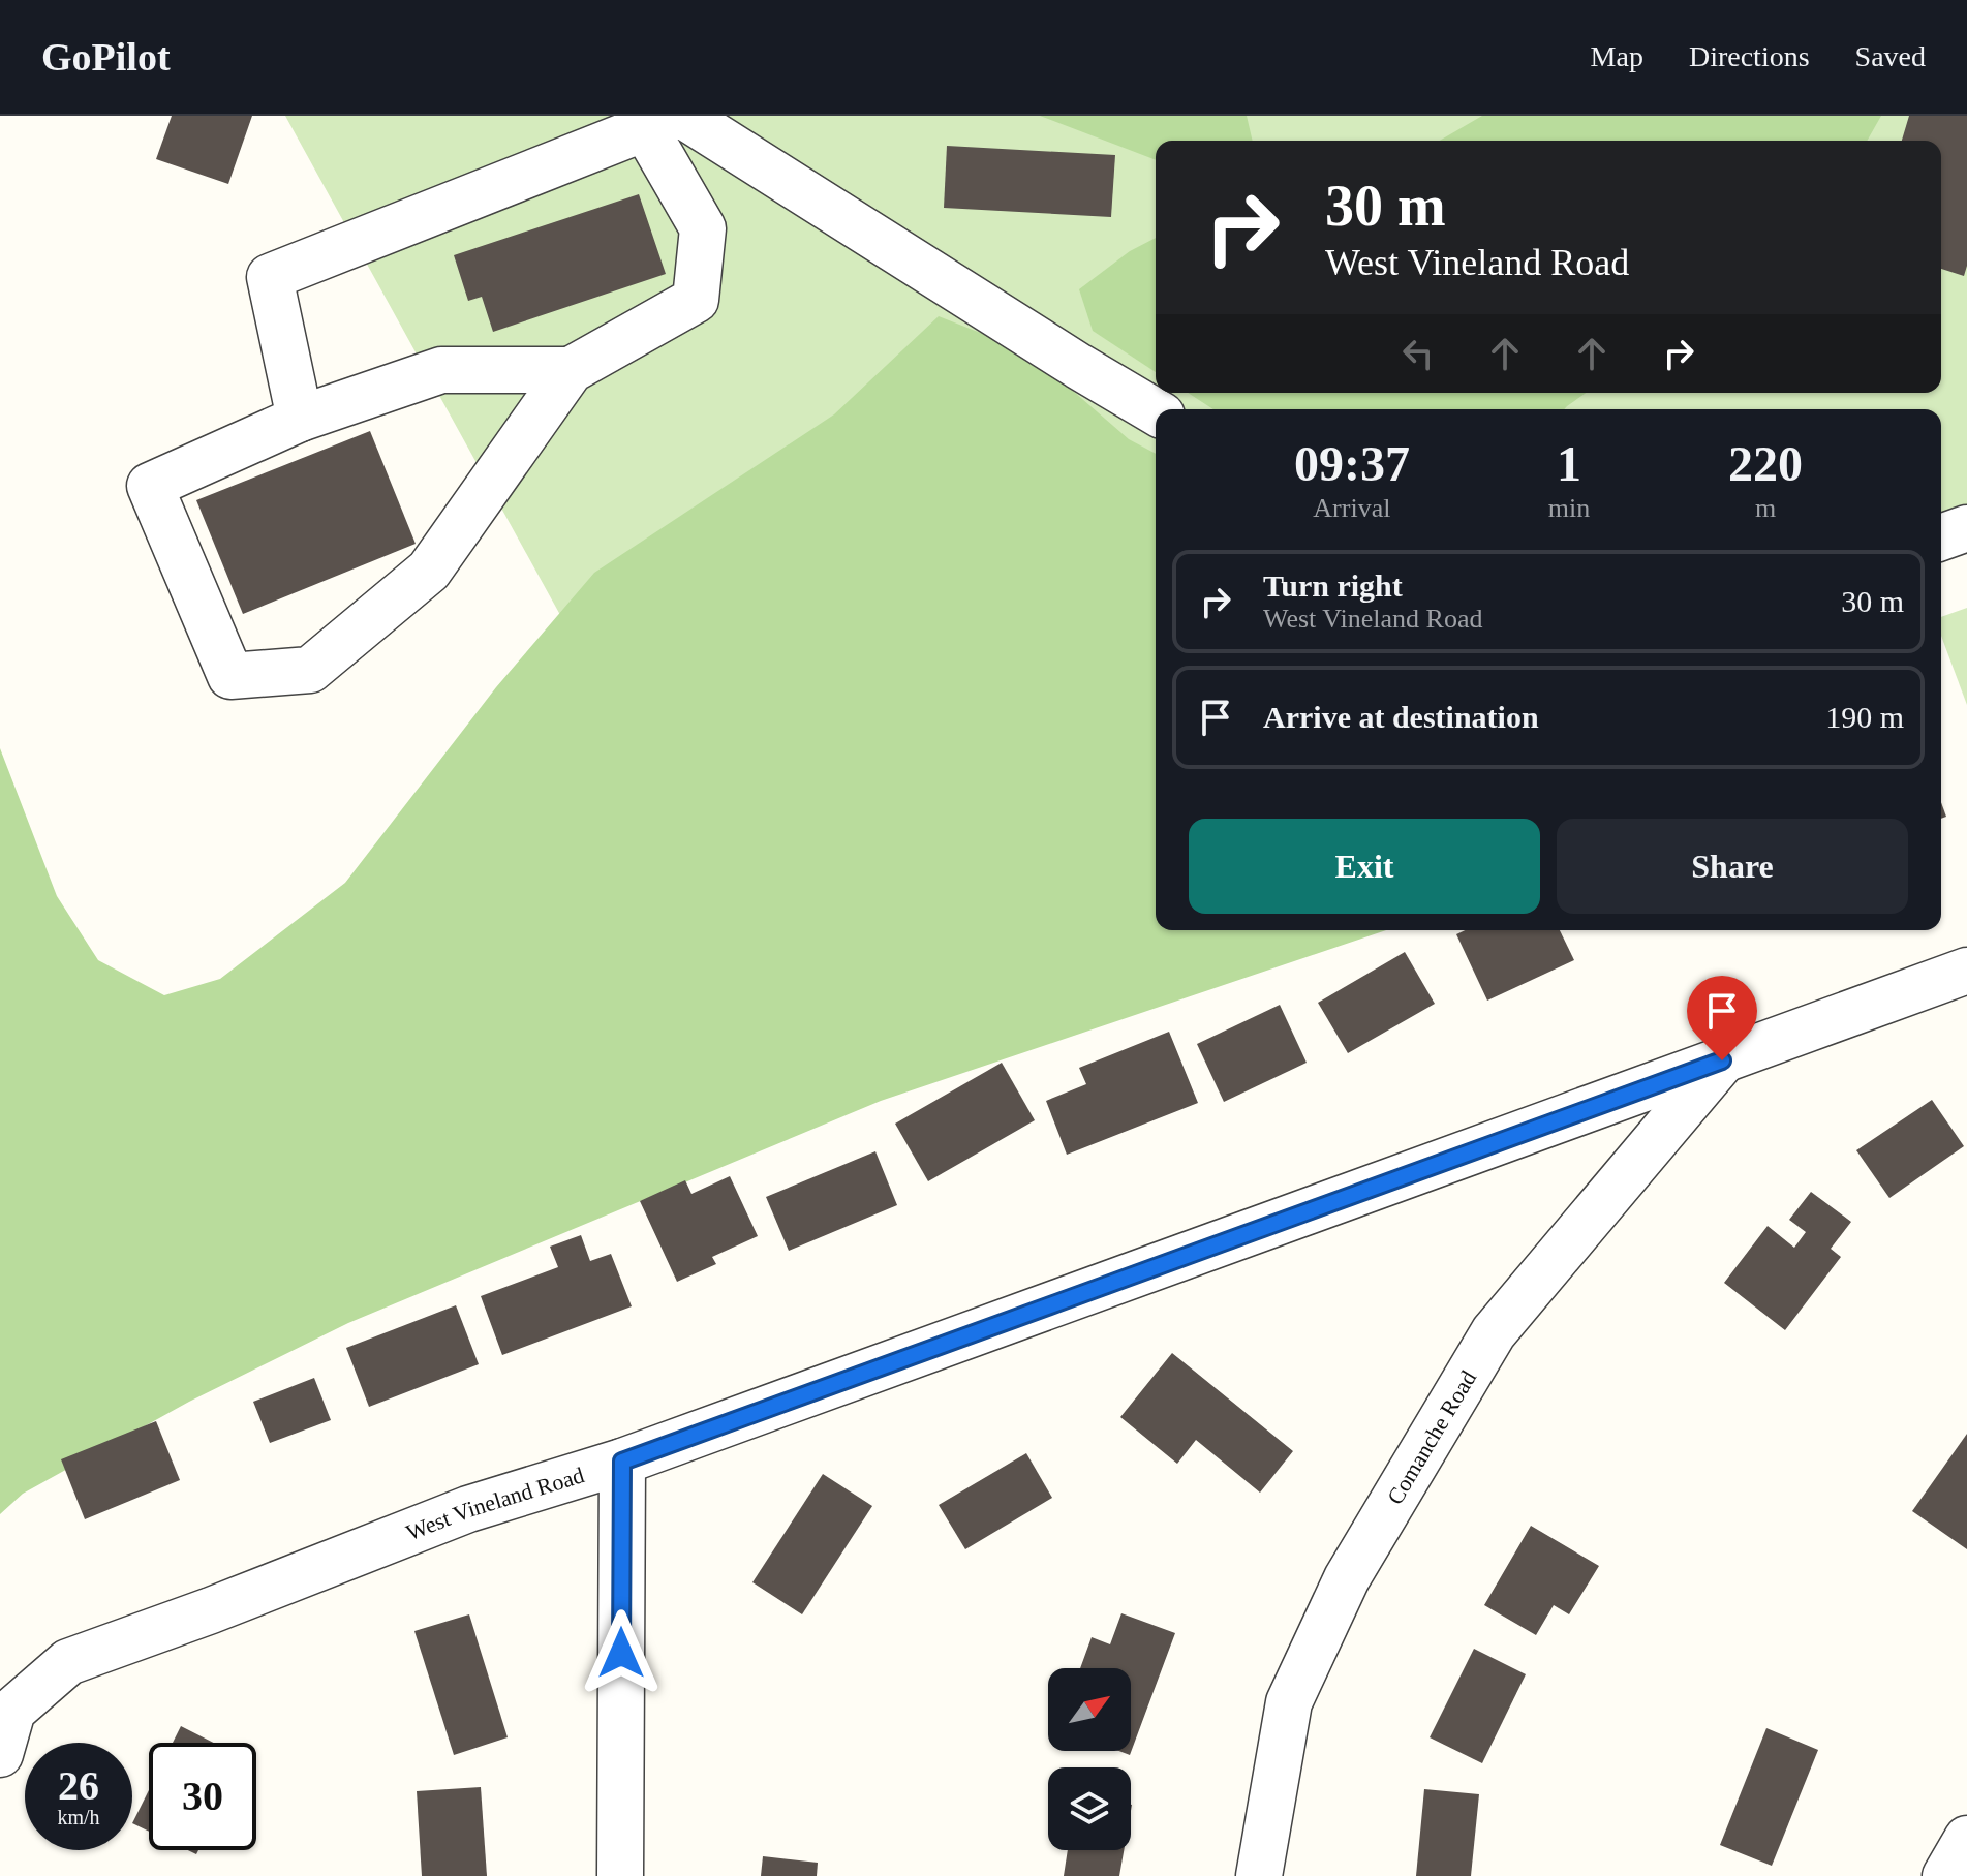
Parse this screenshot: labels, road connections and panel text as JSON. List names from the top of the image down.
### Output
{
  "streets": {
    "street": ["Comanche Road", "West Vineland Road"]
  },
  "crossings": [
    ["Comanche Road", "West Vineland Road"]
  ],
  "north": "top right",
  "page": {
    "header": "GoPilot",
    "nav": ["Map", "Directions", "Saved"],
    "turn": ["30 m", "West Vineland Road"],
    "eta": [
      "09:37",
      "Arrival",
      "1",
      "min",
      "220",
      "m"
    ],
    "list": [
      {
        "name": "Turn right",
        "note": "West Vineland Road",
        "value": "30 m"
      },
      {
        "name": "Arrive at destination",
        "value": "190 m"
      }
    ],
    "buttons": ["Exit", "Share"],
    "speed": "26 km/h",
    "limit": "30"
  }
}
